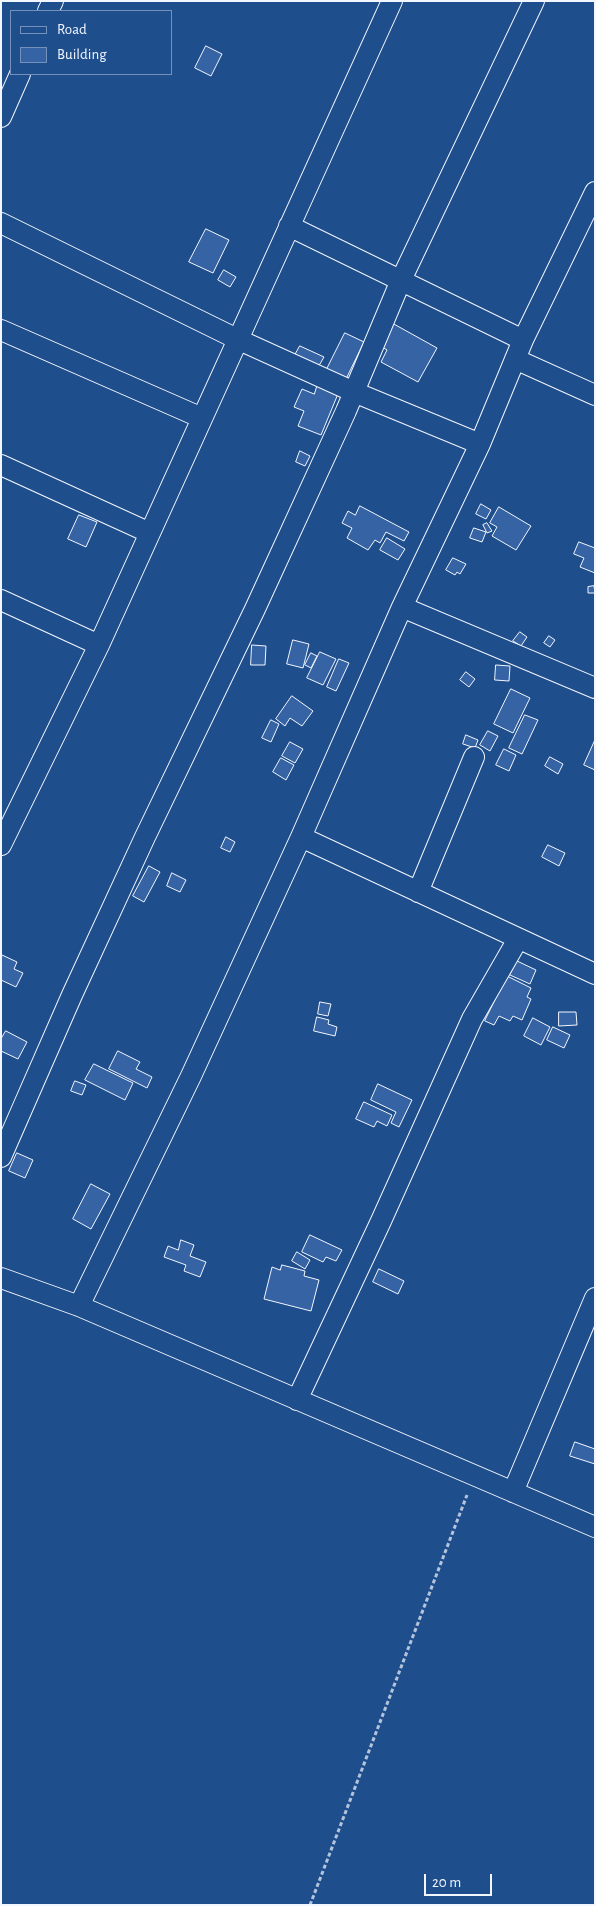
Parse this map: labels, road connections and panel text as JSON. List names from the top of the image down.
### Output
{
  "legend": ["Road", "Building"],
  "scale_bar": "20 m"
}
